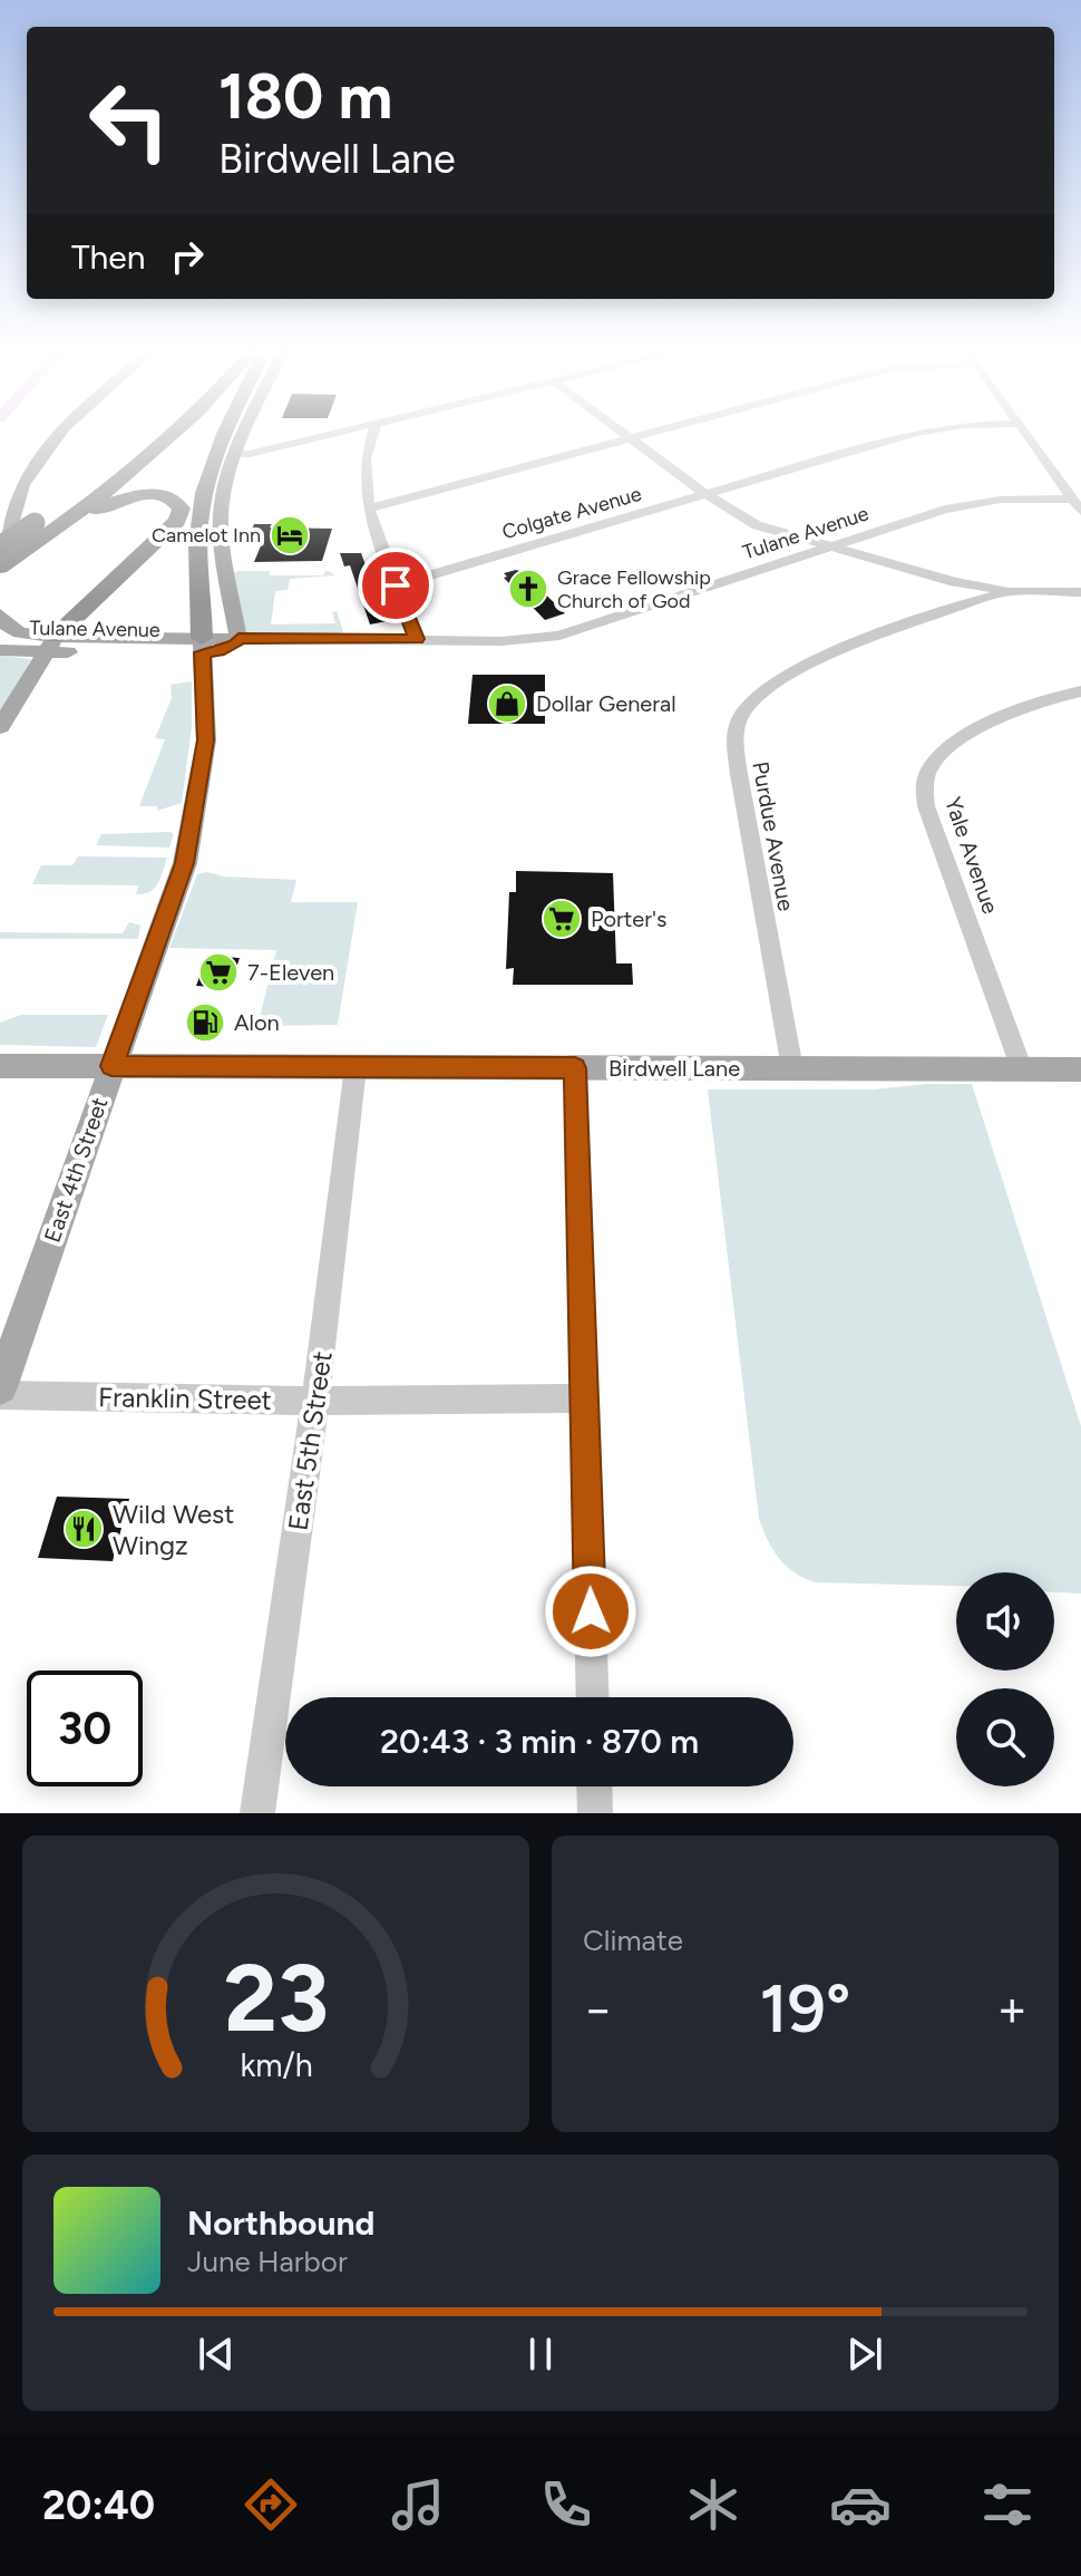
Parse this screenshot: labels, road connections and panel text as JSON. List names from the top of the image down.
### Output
{
  "streets": {
    "main road": ["Tulane Avenue", "Birdwell Lane", "East 4th Street"],
    "street": [
      "Colgate Avenue",
      "Purdue Avenue",
      "Yale Avenue",
      "Franklin Street",
      "East 5th Street"
    ]
  },
  "crossings": [
    ["Tulane Avenue", "East 4th Street"],
    ["Purdue Avenue", "Birdwell Lane"],
    ["Yale Avenue", "Birdwell Lane"],
    ["Birdwell Lane", "East 4th Street"],
    ["Birdwell Lane", "East 5th Street"],
    ["Franklin Street", "East 5th Street"]
  ],
  "places": {
    "hotel": ["Camelot Inn"],
    "church": ["Grace Fellowship Church of God"],
    "shop": ["Dollar General"],
    "supermarket": ["Porter's", "7-Eleven"],
    "fuel station": ["Alon"],
    "restaurant": ["Wild West Wingz"]
  },
  "page": {
    "turn": ["180 m", "Birdwell Lane"],
    "then": "Then",
    "limit": "30",
    "trip": "20:43 · 3 min · 870 m",
    "tile": "Climate",
    "heat": ["−", "19°", "+"],
    "song": ["Northbound", "June Harbor"],
    "tabs": "20:40",
    "gauge": ["23", "km/h"]
  }
}
